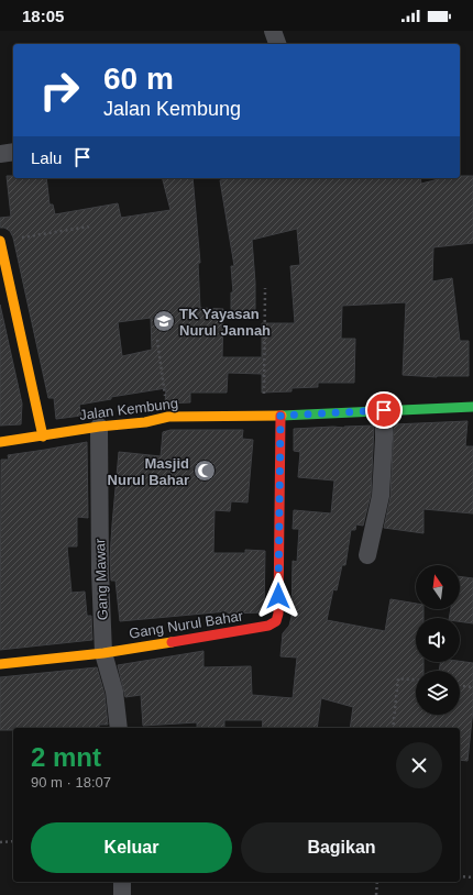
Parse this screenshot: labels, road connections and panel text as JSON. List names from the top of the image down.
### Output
{
  "streets": {
    "street": ["Jalan Kembung", "Gang Mawar", "Gang Nurul Bahar"]
  },
  "crossings": [
    ["Jalan Kembung", "Gang Mawar"],
    ["Jalan Kembung", "Gang Nurul Bahar"],
    ["Gang Mawar", "Gang Nurul Bahar"]
  ],
  "places": {
    "school or university": ["TK Yayasan Nurul Jannah"],
    "mosque": ["Masjid Nurul Bahar"]
  },
  "north": "top",
  "page": {
    "status": "18:05",
    "turn": ["60 m", "Jalan Kembung"],
    "then": "Lalu",
    "heading": ["2 mnt", "90 m · 18:07"],
    "buttons": ["Keluar", "Bagikan"]
  }
}
